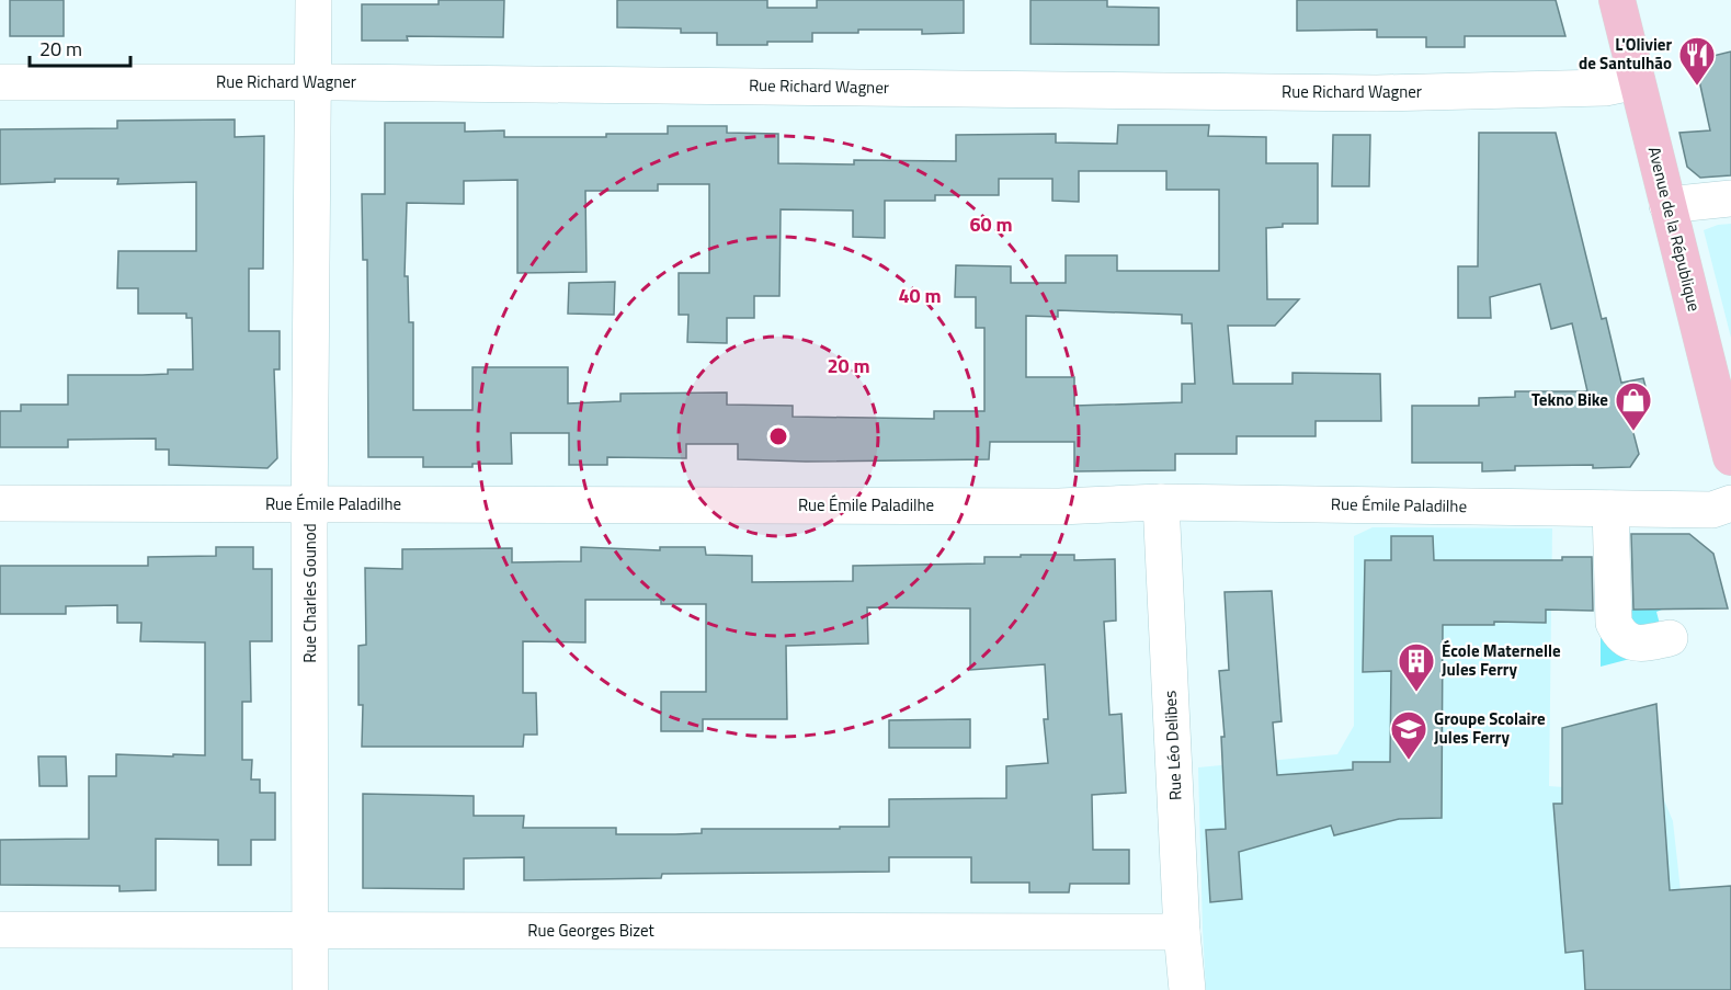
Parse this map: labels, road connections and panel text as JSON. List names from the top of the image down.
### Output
{
  "streets": {
    "main road": ["Avenue de la République"],
    "street": [
      "Rue Richard Wagner",
      "Rue Émile Paladilhe",
      "Rue Charles Gounod",
      "Rue Léo Delibes",
      "Rue Georges Bizet"
    ]
  },
  "crossings": [
    ["Rue Richard Wagner", "Avenue de la République"],
    ["Rue Richard Wagner", "Rue Charles Gounod"],
    ["Rue Émile Paladilhe", "Rue Charles Gounod"],
    ["Rue Émile Paladilhe", "Rue Léo Delibes"],
    ["Rue Charles Gounod", "Rue Georges Bizet"],
    ["Rue Léo Delibes", "Rue Georges Bizet"]
  ],
  "places": {
    "restaurant": ["L'Olivier de Santulhão"],
    "shop": ["Tekno Bike"],
    "building": ["École Maternelle Jules Ferry"],
    "school or university": ["Groupe Scolaire Jules Ferry"]
  },
  "scale_bar": "20 m",
  "rings": ["60 m", "40 m", "20 m"]
}
